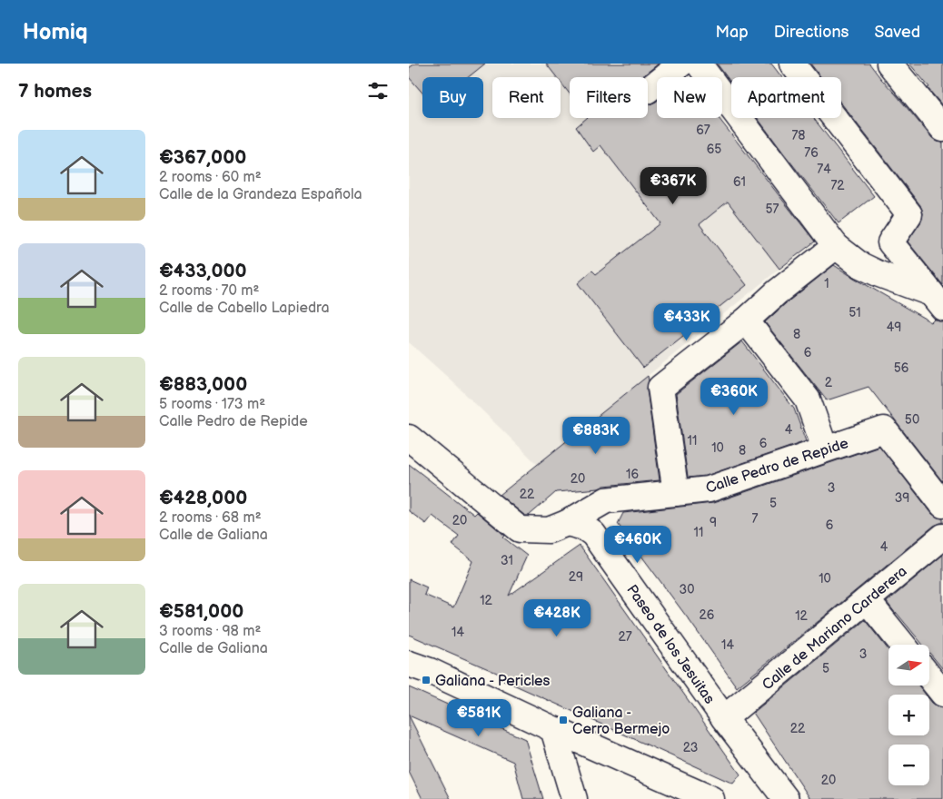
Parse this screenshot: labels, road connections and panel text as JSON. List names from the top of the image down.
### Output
{
  "streets": {
    "street": ["Calle Pedro de Repide", "Calle de Mariano Carderera", "Paseo de los Jesuitas"]
  },
  "crossings": [
    ["Calle Pedro de Repide", "Paseo de los Jesuitas"],
    ["Calle de Mariano Carderera", "Paseo de los Jesuitas"]
  ],
  "places": {
    "transit": ["Galiana - Pericles", "Galiana - Cerro Bermejo"]
  },
  "house_numbers": [
    "67",
    "78",
    "65",
    "76",
    "74",
    "61",
    "72",
    "57",
    "1",
    "51",
    "49",
    "8",
    "6",
    "56",
    "2",
    "50",
    "4",
    "11",
    "6",
    "10",
    "8",
    "16",
    "20",
    "3",
    "22",
    "39",
    "5",
    "7",
    "20",
    "9",
    "6",
    "11",
    "4",
    "31",
    "29",
    "10",
    "30",
    "12",
    "26",
    "12",
    "14",
    "27",
    "14",
    "3",
    "5",
    "22",
    "23",
    "20"
  ],
  "north": "right",
  "page": {
    "header": "Homiq",
    "nav": ["Map", "Directions", "Saved"],
    "heading": "7 homes",
    "chip": [
      "Buy",
      "Rent",
      "Filters",
      "New",
      "Apartment"
    ],
    "list": [
      {
        "name": "€367,000",
        "note": "2 rooms · 60 m² · Calle de la Grandeza Española"
      },
      {
        "name": "€433,000",
        "note": "2 rooms · 70 m² · Calle de Cabello Lapiedra"
      },
      {
        "name": "€883,000",
        "note": "5 rooms · 173 m² · Calle Pedro de Repide"
      },
      {
        "name": "€428,000",
        "note": "2 rooms · 68 m² · Calle de Galiana"
      },
      {
        "name": "€581,000",
        "note": "3 rooms · 98 m² · Calle de Galiana"
      }
    ],
    "price": [
      "€367K",
      "€433K",
      "€360K",
      "€883K",
      "€460K",
      "€428K",
      "€581K"
    ],
    "map_buttons": ["+", "−"]
  }
}
